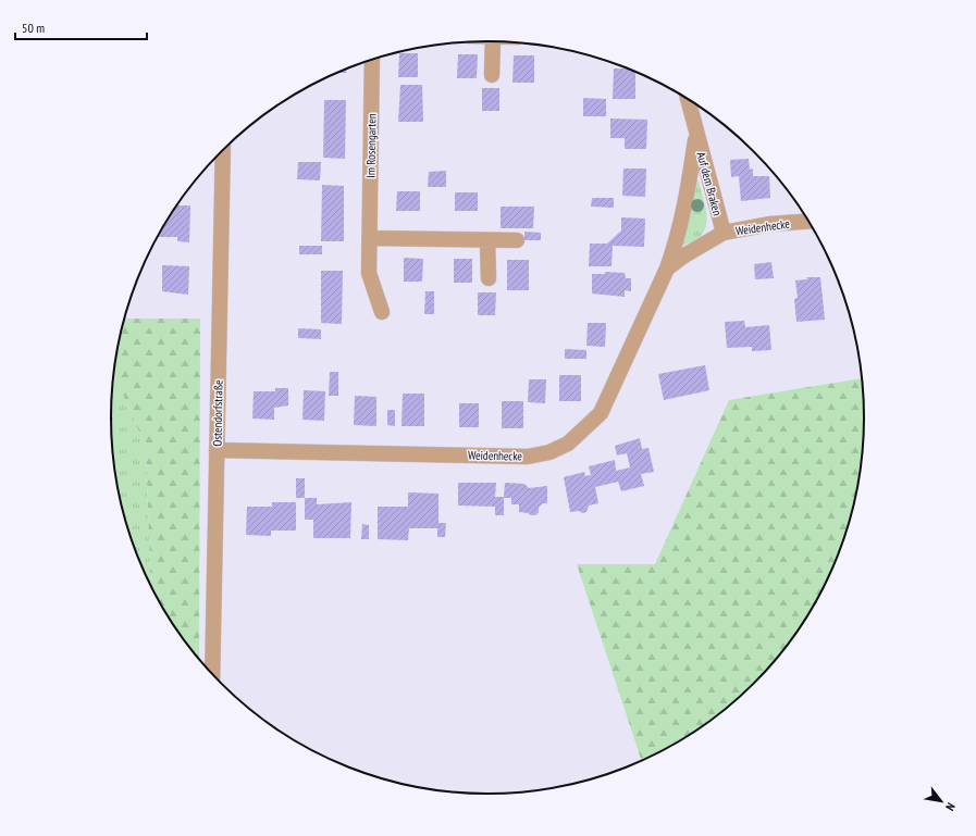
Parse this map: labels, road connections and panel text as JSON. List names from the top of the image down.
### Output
{
  "streets": {
    "street": [
      "Im Rosengarten",
      "Auf dem Braken",
      "Weidenhecke",
      "Ostendorfstraße"
    ]
  },
  "crossings": [
    ["Auf dem Braken", "Weidenhecke"],
    ["Weidenhecke", "Ostendorfstraße"]
  ],
  "scale_bar": "50 m",
  "north": "bottom right"
}
